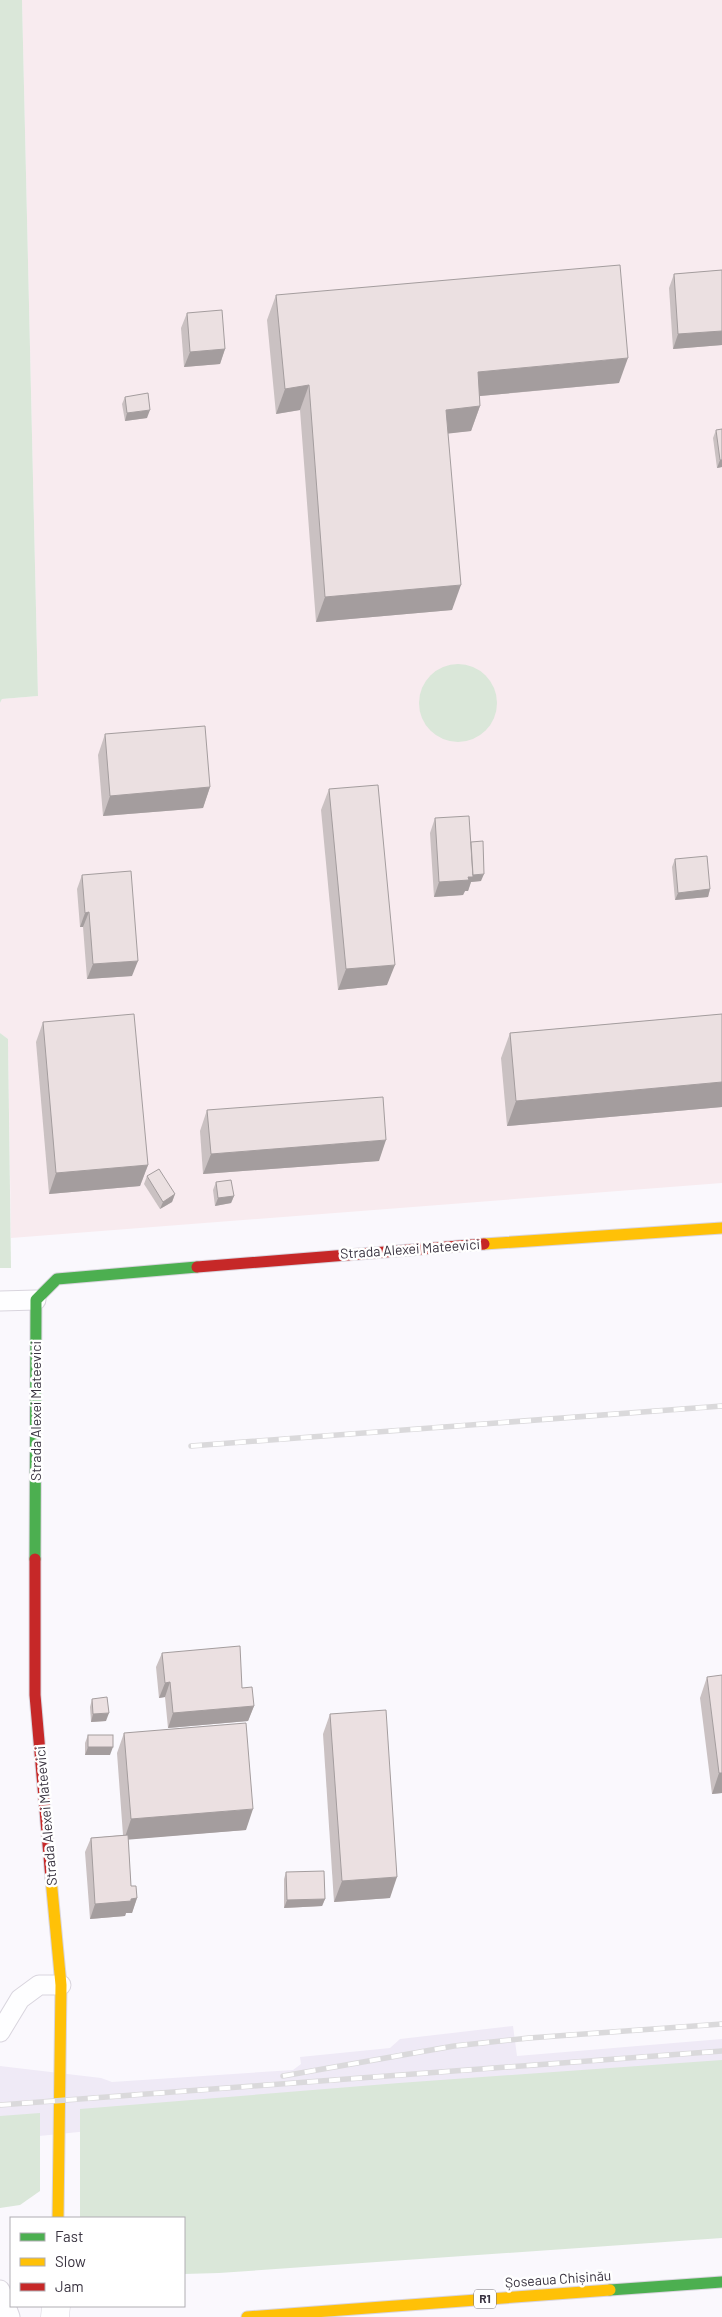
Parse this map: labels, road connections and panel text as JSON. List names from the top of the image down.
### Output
{
  "streets": {
    "main road": ["Strada Alexei Mateevici", "Șoseaua Chișinău", "R1"]
  },
  "legend": ["Fast", "Slow", "Jam"]
}
